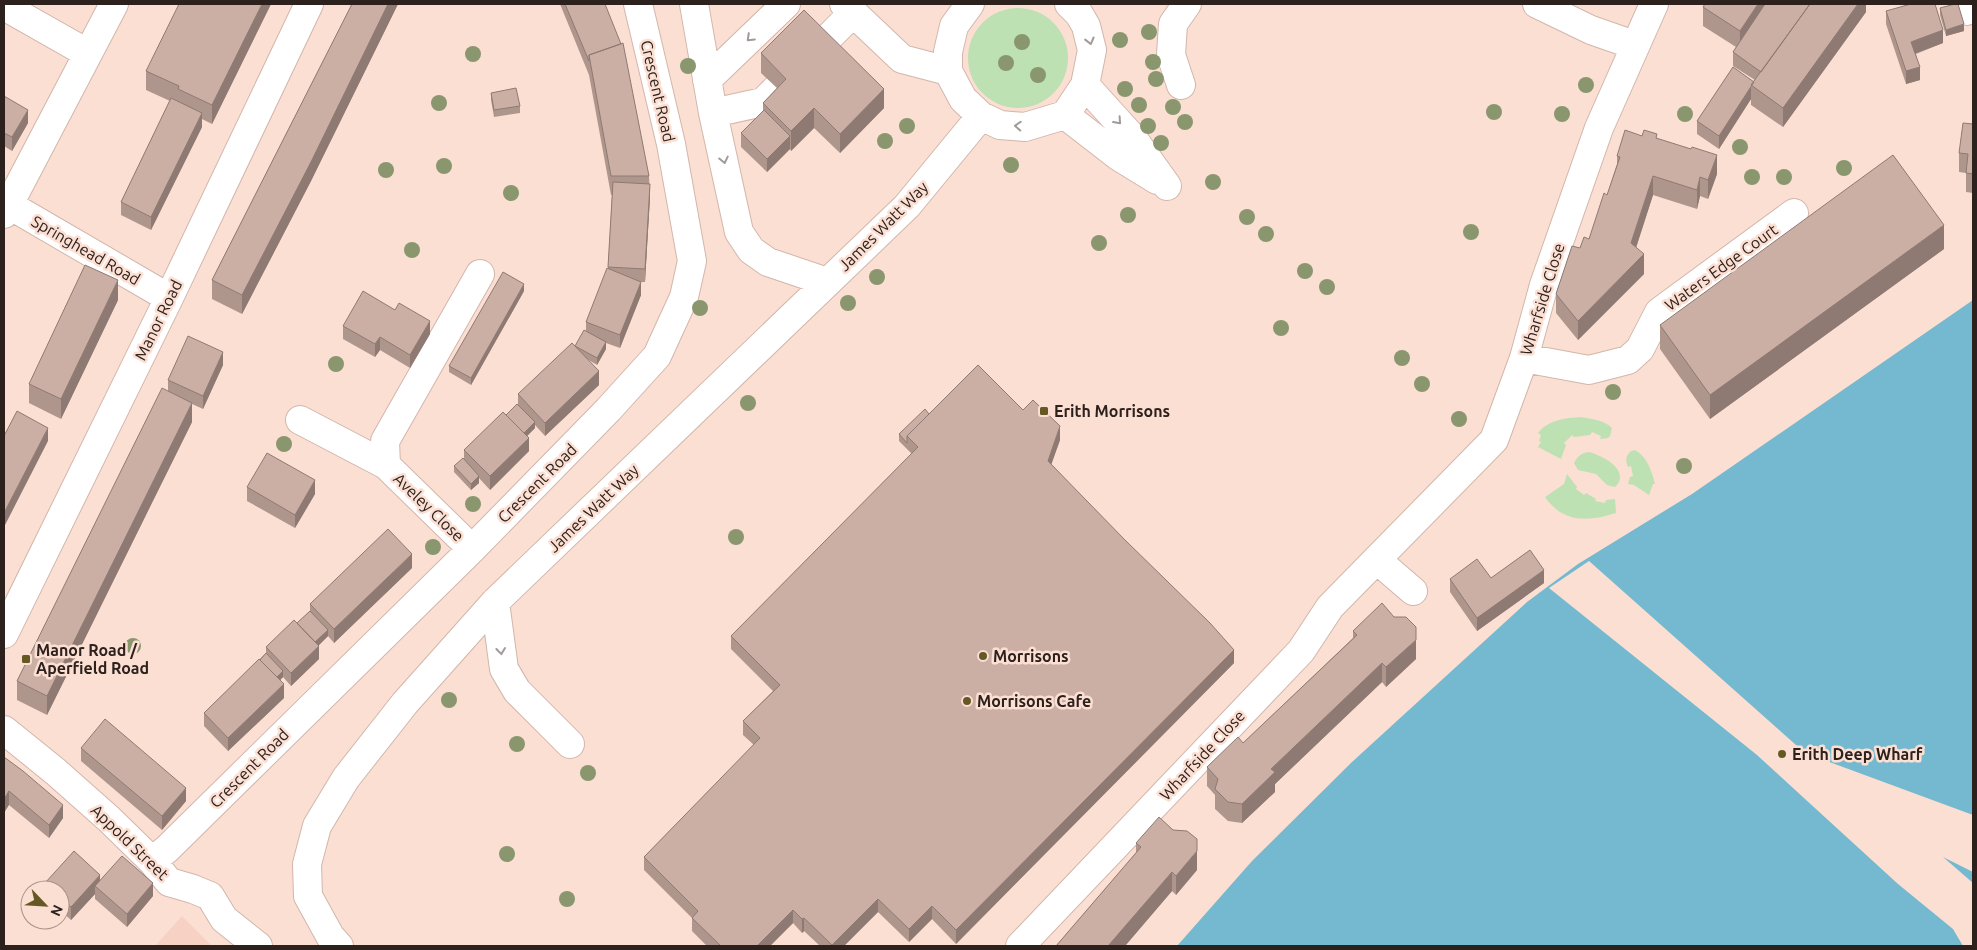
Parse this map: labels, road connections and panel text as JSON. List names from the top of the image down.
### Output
{
  "streets": {
    "street": [
      "Crescent Road",
      "James Watt Way",
      "Springhead Road",
      "Waters Edge Court",
      "Wharfside Close",
      "Manor Road",
      "Aveley Close",
      "Appold Street"
    ]
  },
  "crossings": [
    ["Crescent Road", "Aveley Close"],
    ["Crescent Road", "Appold Street"],
    ["Springhead Road", "Manor Road"],
    ["Waters Edge Court", "Wharfside Close"]
  ],
  "places": {
    "transit": ["Erith Morrisons", "Manor Road / Aperfield Road"],
    "other": ["Morrisons", "Morrisons Cafe", "Erith Deep Wharf"]
  },
  "north": "bottom right"
}
